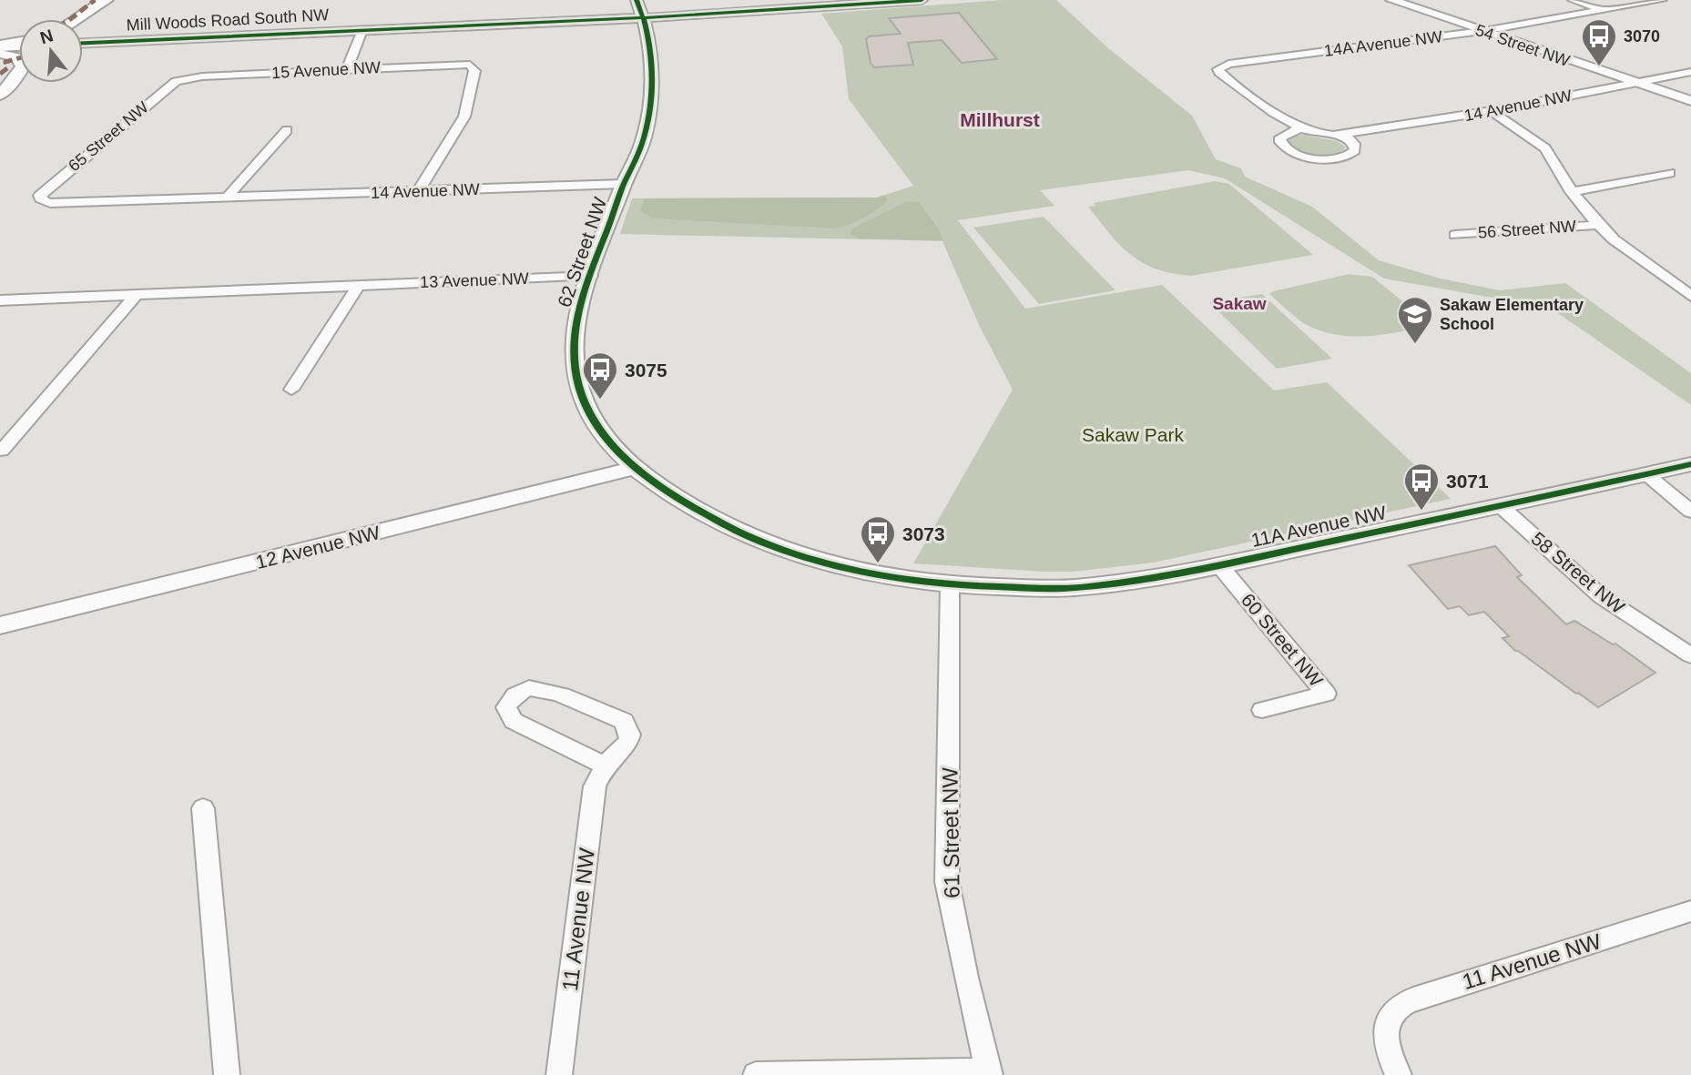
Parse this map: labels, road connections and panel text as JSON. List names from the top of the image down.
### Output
{
  "streets": {
    "street": [
      "Mill Woods Road South NW",
      "14A Avenue NW",
      "54 Street NW",
      "15 Avenue NW",
      "14 Avenue NW",
      "65 Street NW",
      "56 Street NW",
      "62 Street NW",
      "13 Avenue NW",
      "11A Avenue NW",
      "12 Avenue NW",
      "58 Street NW",
      "60 Street NW",
      "61 Street NW",
      "11 Avenue NW"
    ]
  },
  "crossings": [
    ["Mill Woods Road South NW", "62 Street NW"],
    ["14A Avenue NW", "54 Street NW"],
    ["54 Street NW", "14 Avenue NW"],
    ["15 Avenue NW", "14 Avenue NW"],
    ["15 Avenue NW", "65 Street NW"],
    ["14 Avenue NW", "65 Street NW"],
    ["14 Avenue NW", "56 Street NW"],
    ["14 Avenue NW", "62 Street NW"],
    ["62 Street NW", "13 Avenue NW"],
    ["62 Street NW", "11A Avenue NW"],
    ["62 Street NW", "12 Avenue NW"],
    ["62 Street NW", "61 Street NW"],
    ["11A Avenue NW", "58 Street NW"],
    ["11A Avenue NW", "60 Street NW"],
    ["11A Avenue NW", "61 Street NW"]
  ],
  "districts": ["Millhurst", "Sakaw"],
  "parks": ["Sakaw Park"],
  "places": {
    "bus stop": [
      "3070",
      "3075",
      "3071",
      "3073"
    ],
    "school or university": ["Sakaw Elementary School"]
  },
  "north": "top"
}
